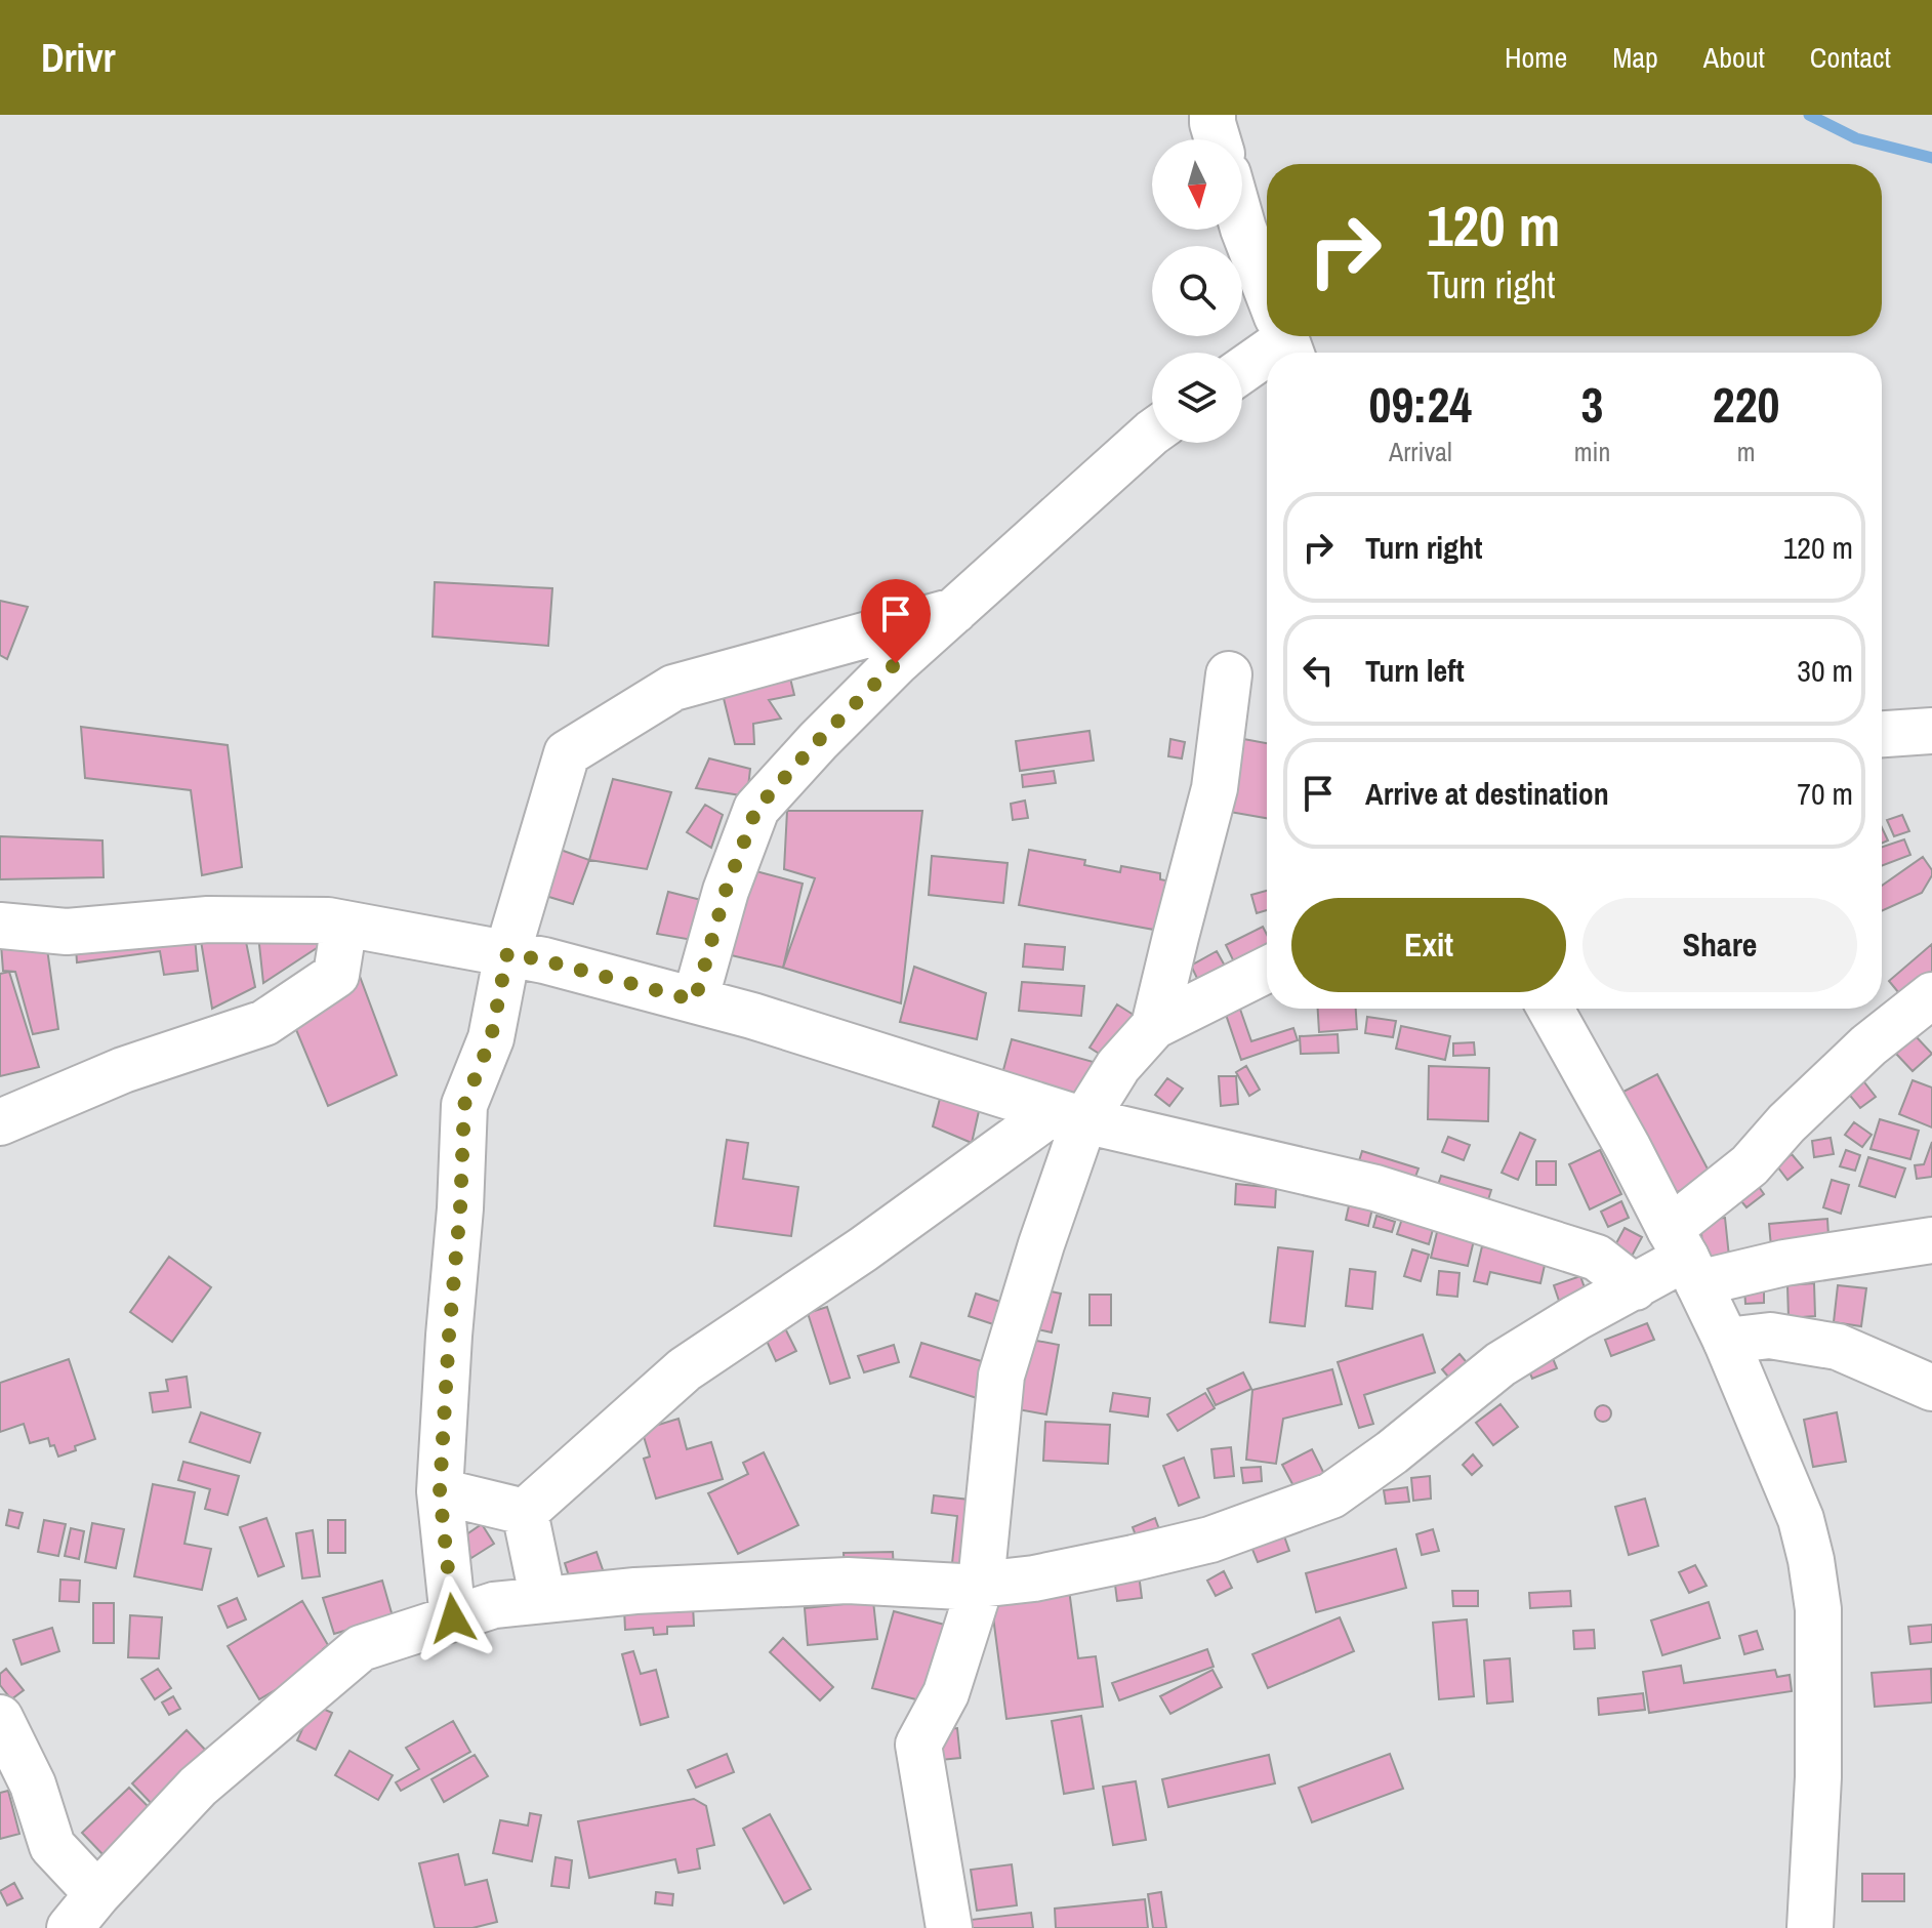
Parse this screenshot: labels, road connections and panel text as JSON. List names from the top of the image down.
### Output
{
  "north": "bottom",
  "page": {
    "header": "Drivr",
    "nav": [
      "Home",
      "Map",
      "About",
      "Contact"
    ],
    "turn": ["120 m", "Turn right"],
    "eta": [
      "09:24",
      "Arrival",
      "3",
      "min",
      "220",
      "m"
    ],
    "list": [
      {
        "name": "Turn right",
        "value": "120 m"
      },
      {
        "name": "Turn left",
        "value": "30 m"
      },
      {
        "name": "Arrive at destination",
        "value": "70 m"
      }
    ],
    "buttons": ["Exit", "Share"]
  }
}
